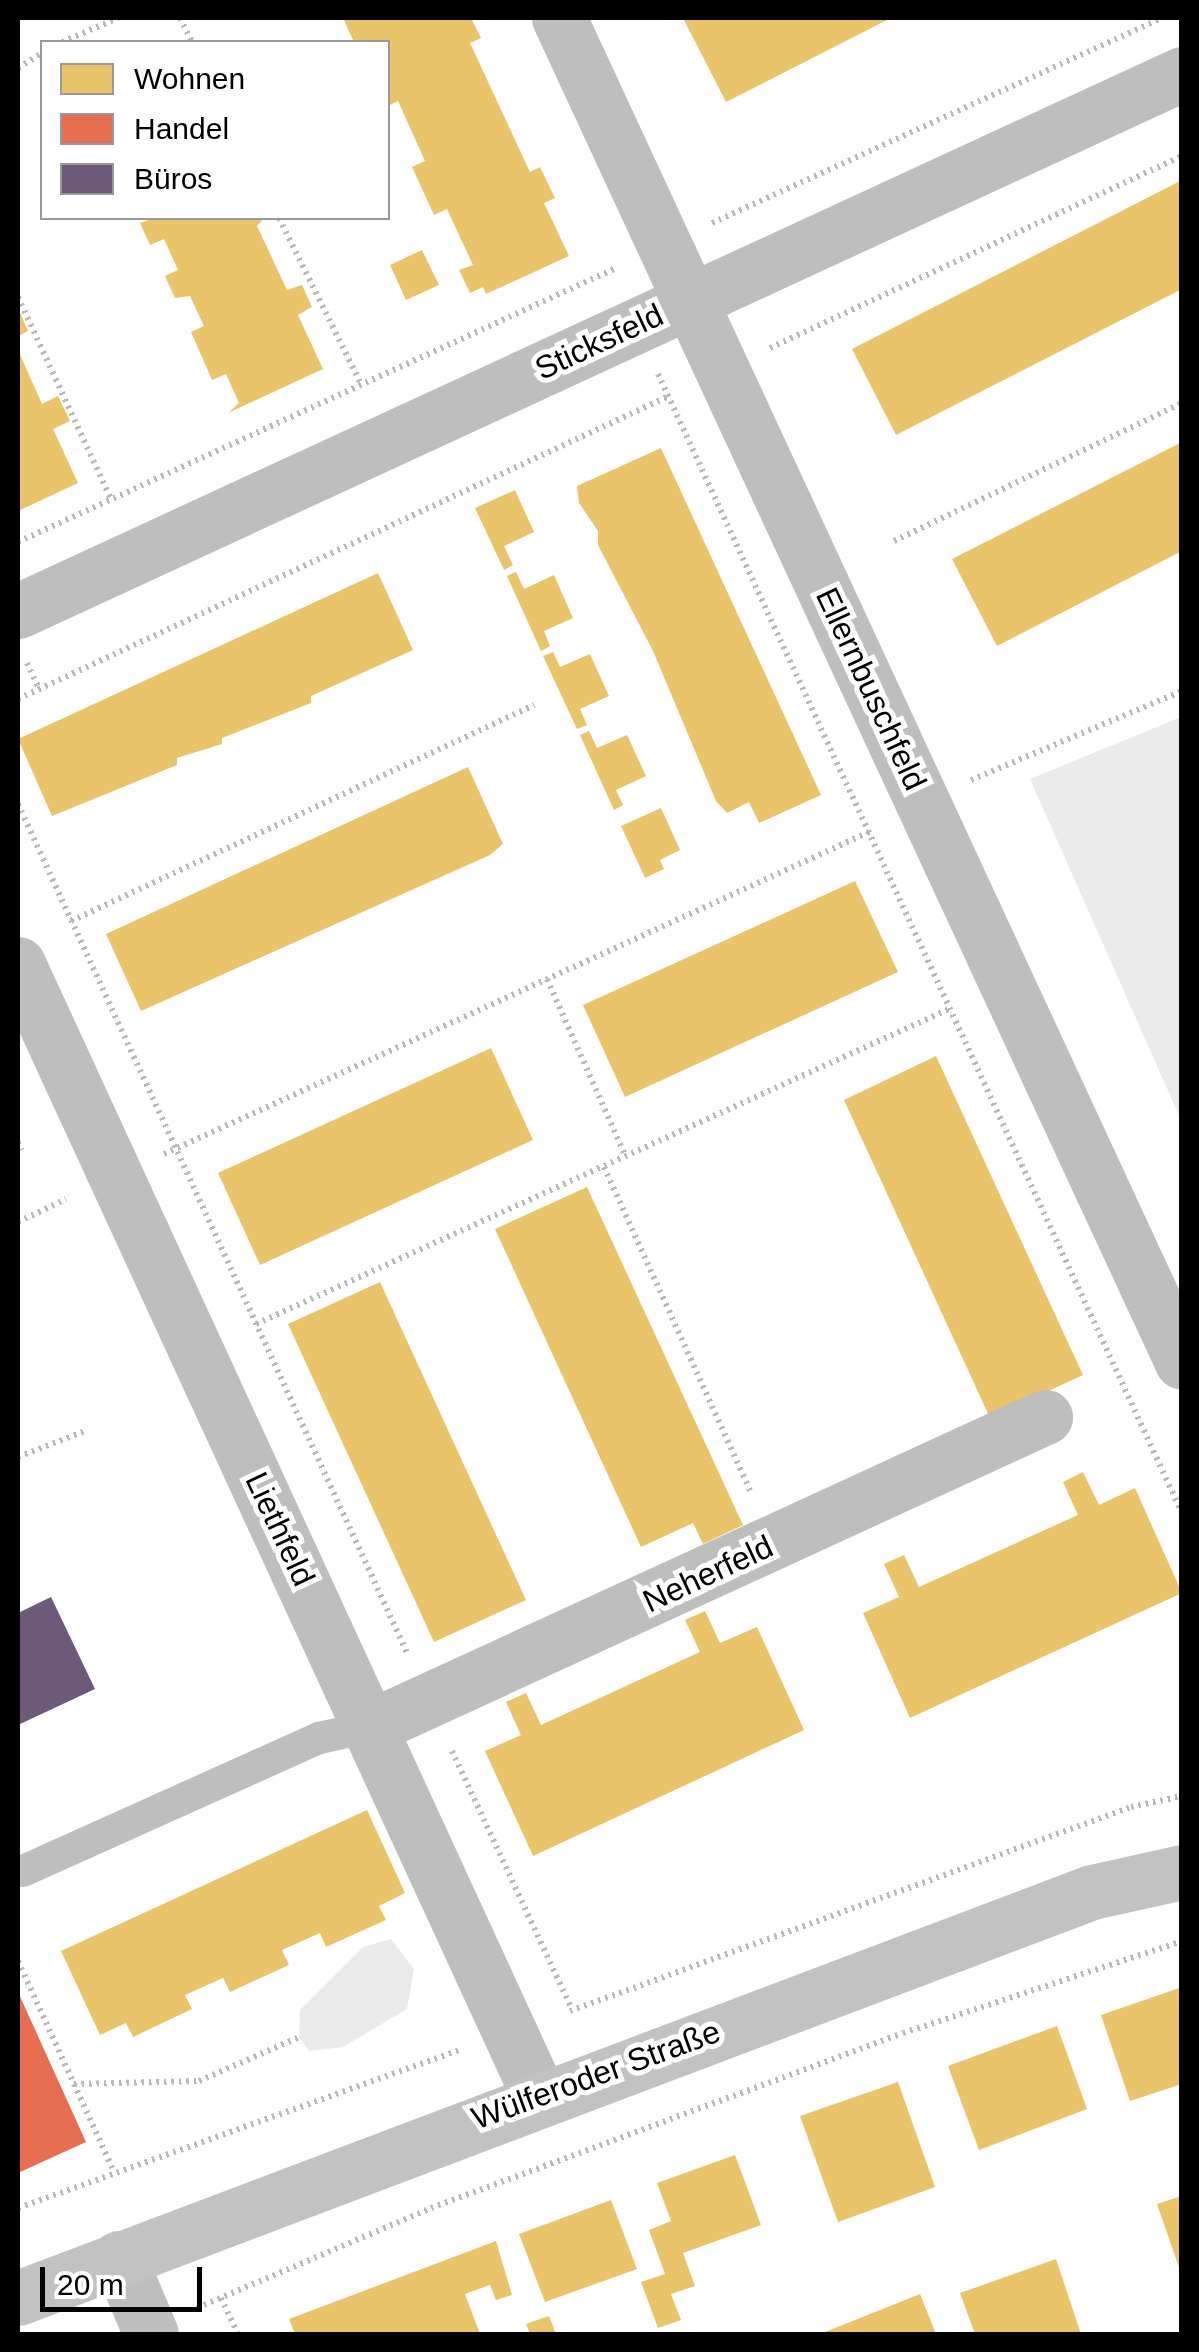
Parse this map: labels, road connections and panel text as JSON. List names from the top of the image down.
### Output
{
  "streets": {
    "main road": ["Wülferoder Straße"],
    "street": [
      "Sticksfeld",
      "Ellernbuschfeld",
      "Liethfeld",
      "Neherfeld"
    ]
  },
  "crossings": [
    ["Sticksfeld", "Ellernbuschfeld"],
    ["Liethfeld", "Neherfeld"],
    ["Liethfeld", "Wülferoder Straße"]
  ],
  "legend": ["Wohnen", "Handel", "Büros"],
  "scale_bar": "20 m"
}
